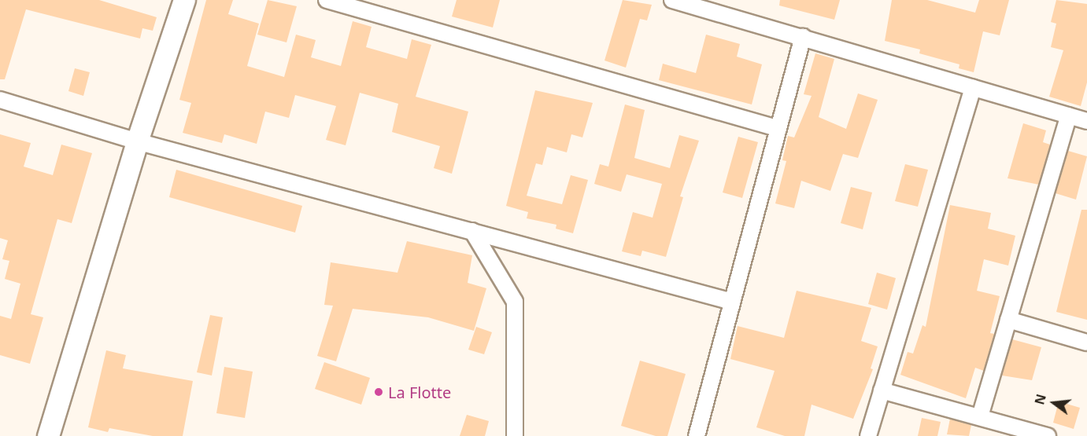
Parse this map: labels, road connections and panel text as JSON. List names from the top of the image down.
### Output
{
  "places": ["La Flotte"],
  "north": "left"
}
